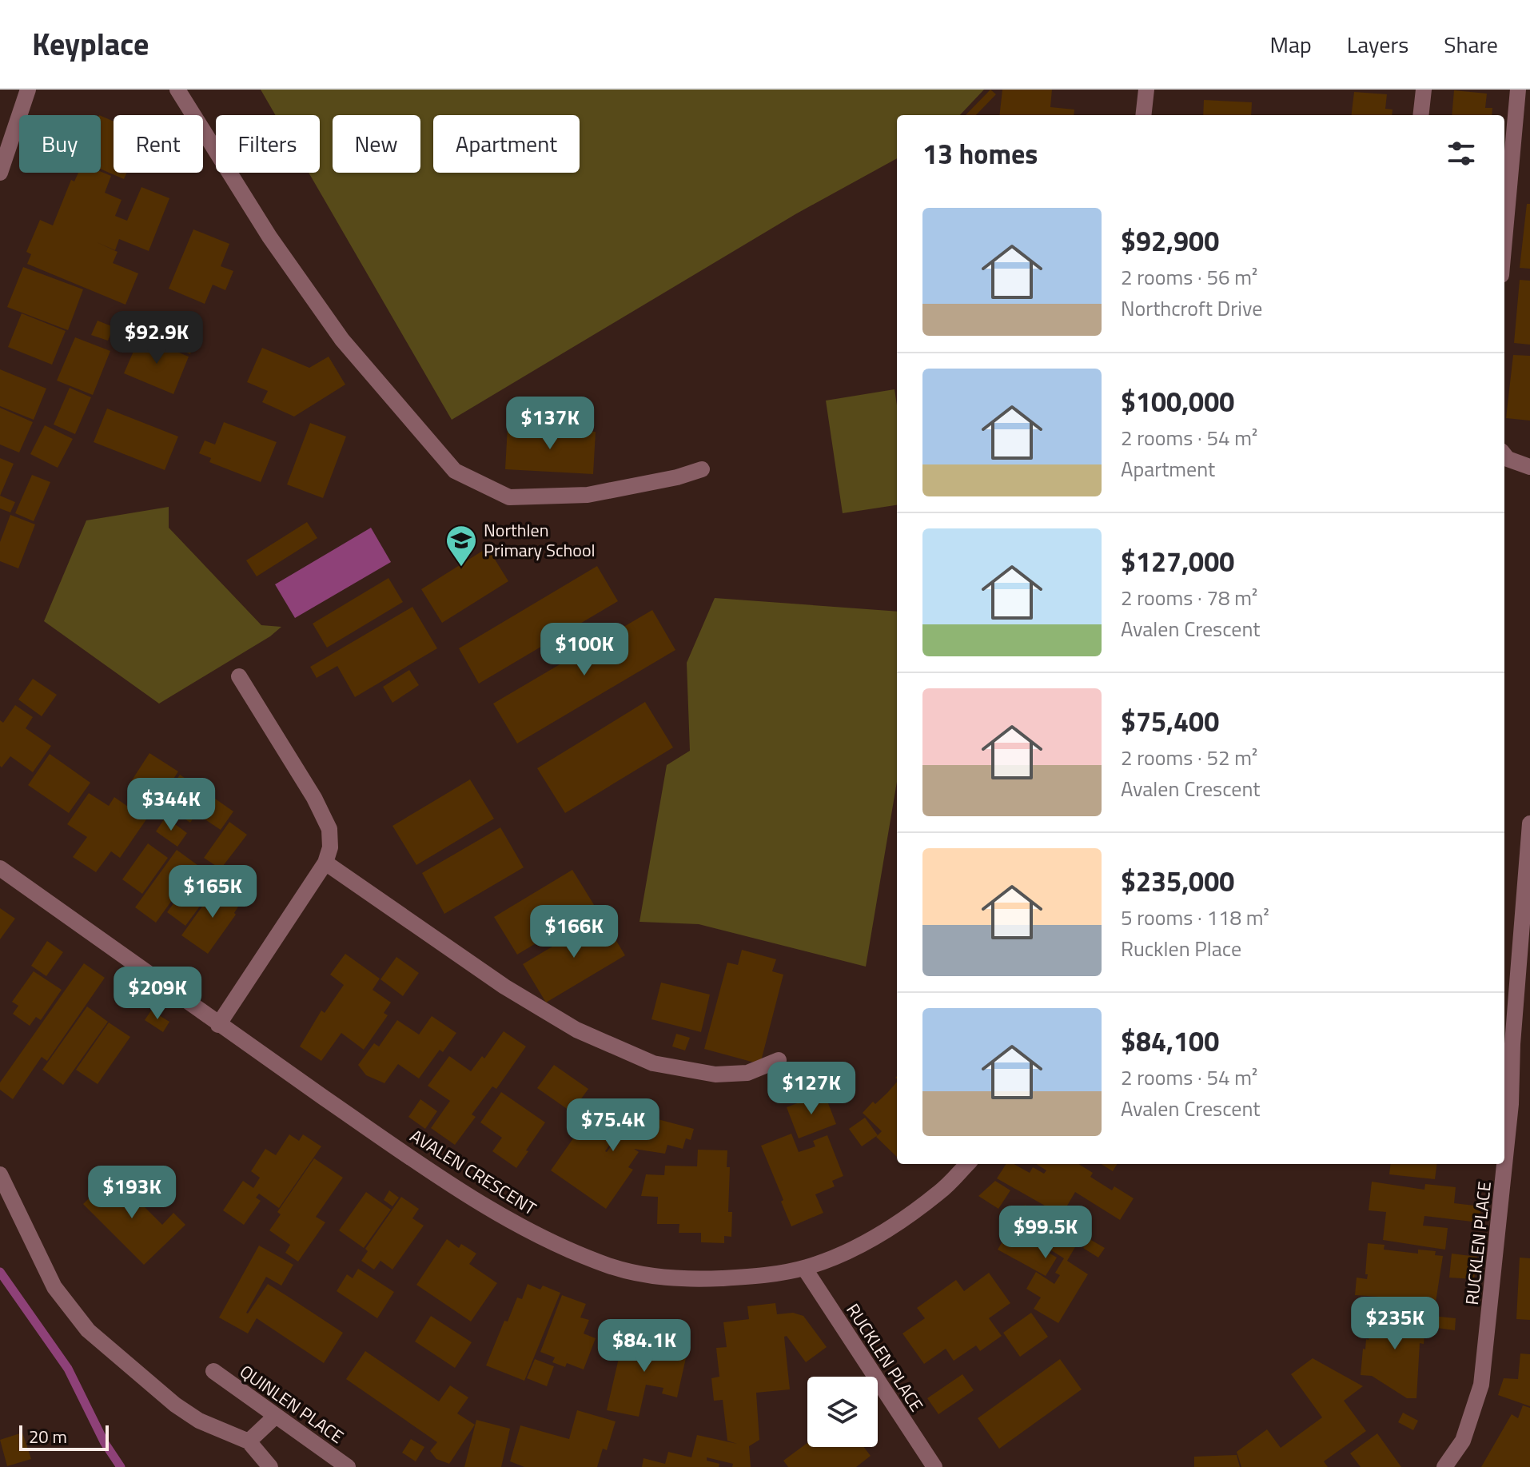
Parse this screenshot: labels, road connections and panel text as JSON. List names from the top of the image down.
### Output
{
  "streets": {
    "street": ["AVALEN CRESCENT", "RUCKLEN PLACE", "QUINLEN PLACE"]
  },
  "crossings": [
    ["AVALEN CRESCENT", "RUCKLEN PLACE"]
  ],
  "places": {
    "school or university": ["Northlen Primary School"]
  },
  "scale_bar": "20 m",
  "page": {
    "header": "Keyplace",
    "nav": ["Map", "Layers", "Share"],
    "chip": [
      "Buy",
      "Rent",
      "Filters",
      "New",
      "Apartment"
    ],
    "heading": "13 homes",
    "list": [
      {
        "name": "$92,900",
        "note": "2 rooms · 56 m² · Northcroft Drive"
      },
      {
        "name": "$100,000",
        "note": "2 rooms · 54 m² · Apartment"
      },
      {
        "name": "$127,000",
        "note": "2 rooms · 78 m² · Avalen Crescent"
      },
      {
        "name": "$75,400",
        "note": "2 rooms · 52 m² · Avalen Crescent"
      },
      {
        "name": "$235,000",
        "note": "5 rooms · 118 m² · Rucklen Place"
      },
      {
        "name": "$84,100",
        "note": "2 rooms · 54 m² · Avalen Crescent"
      }
    ],
    "price": [
      "$92.9K",
      "$137K",
      "$100K",
      "$344K",
      "$165K",
      "$166K",
      "$209K",
      "$127K",
      "$75.4K",
      "$193K",
      "$99.5K",
      "$235K",
      "$84.1K"
    ],
    "scale": "20 m"
  }
}
